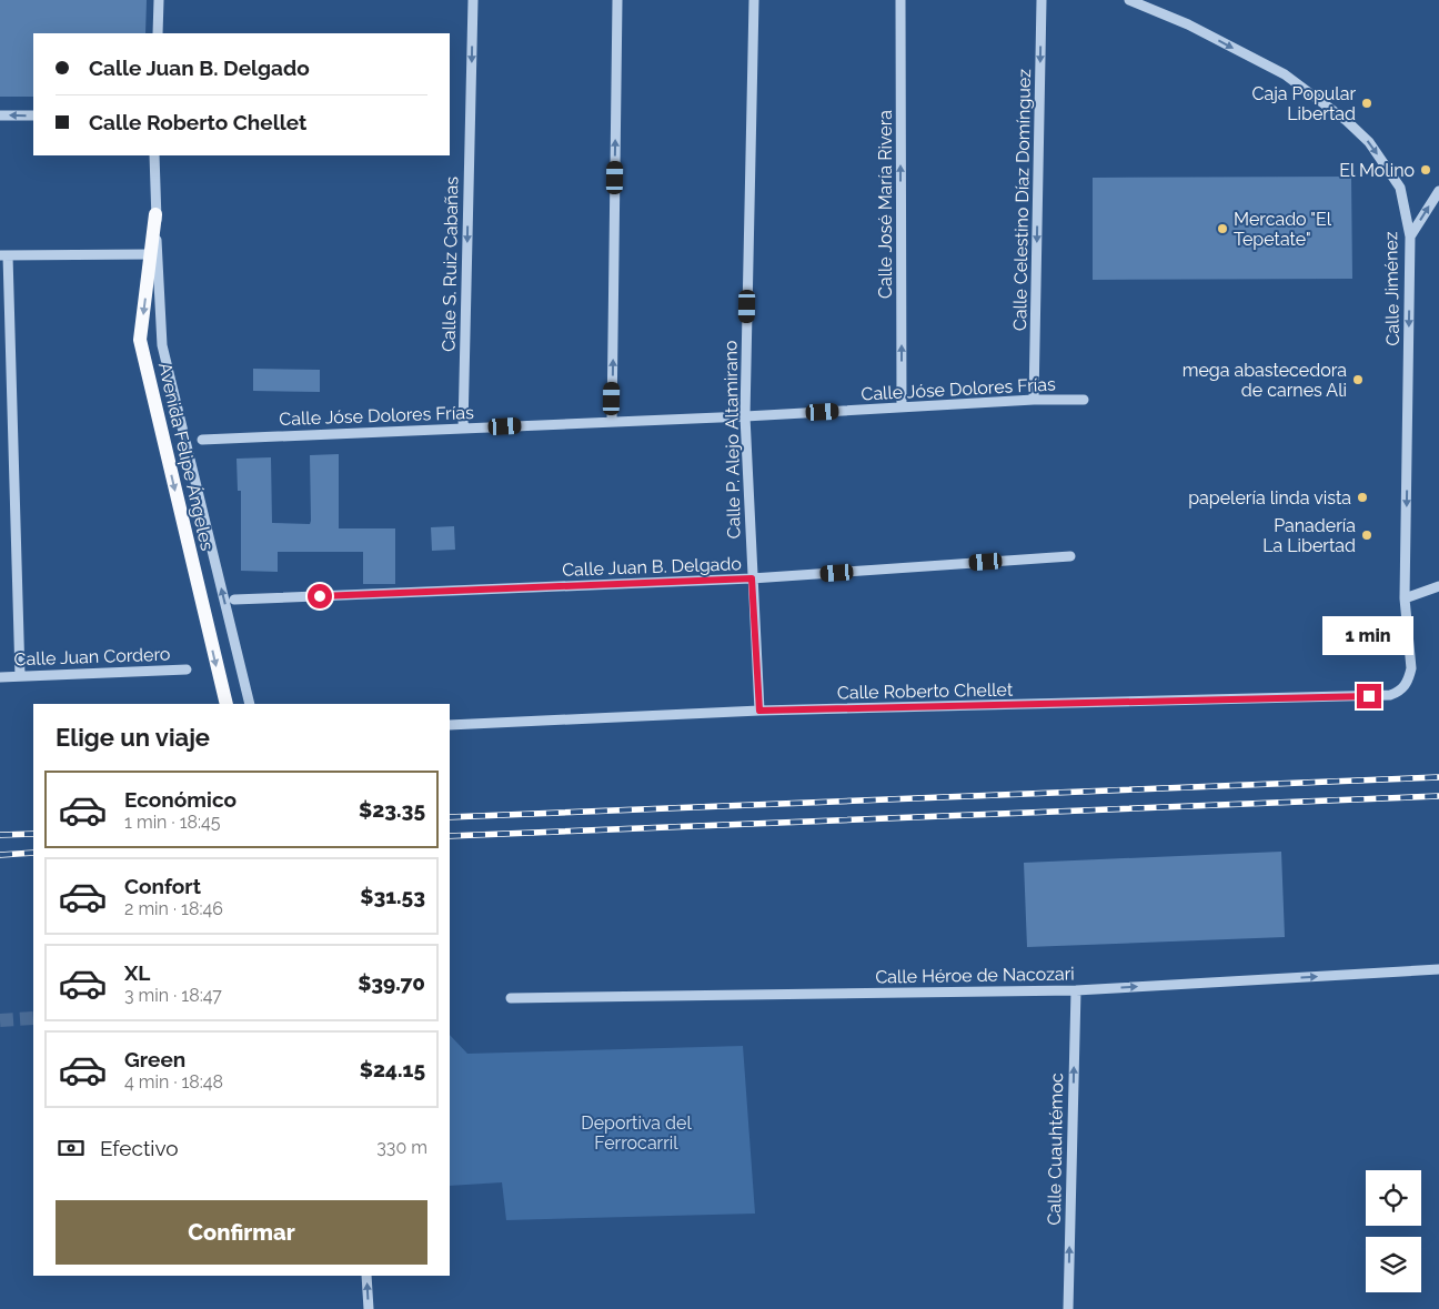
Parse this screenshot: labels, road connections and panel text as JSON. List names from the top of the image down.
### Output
{
  "streets": {
    "main road": ["Avenida Felipe Ángeles"],
    "street": [
      "Calle Celestino Díaz Domínguez",
      "Calle José María Rivera",
      "Calle S. Ruiz Cabañas",
      "Calle Jiménez",
      "Calle Jóse Dolores Frías",
      "Calle P. Alejo Altamirano",
      "Calle Juan B. Delgado",
      "Calle Juan Cordero",
      "Calle Roberto Chellet",
      "Calle Héroe de Nacozari",
      "Calle Cuauhtémoc"
    ]
  },
  "crossings": [
    ["Calle Celestino Díaz Domínguez", "Calle Jóse Dolores Frías"],
    ["Calle José María Rivera", "Calle Jóse Dolores Frías"],
    ["Calle S. Ruiz Cabañas", "Calle Jóse Dolores Frías"],
    ["Calle Jiménez", "Calle Roberto Chellet"],
    ["Calle Jóse Dolores Frías", "Calle P. Alejo Altamirano"],
    ["Calle P. Alejo Altamirano", "Calle Juan B. Delgado"],
    ["Calle P. Alejo Altamirano", "Calle Roberto Chellet"],
    ["Calle Héroe de Nacozari", "Calle Cuauhtémoc"]
  ],
  "one_way": [
    "Calle Celestino Díaz Domínguez",
    "Calle José María Rivera",
    "Calle S. Ruiz Cabañas",
    "Calle Jiménez",
    "Calle Héroe de Nacozari",
    "Calle Cuauhtémoc"
  ],
  "parks": ["Deportiva del Ferrocarril"],
  "places": [
    "Caja Popular Libertad",
    "El Molino",
    "Mercado \"El Tepetate\"",
    "mega abastecedora de carnes Ali",
    "papelería linda vista",
    "Panadería La Libertad"
  ],
  "page": {
    "banner": ["Calle Juan B. Delgado", "Calle Roberto Chellet"],
    "bubble": "1 min",
    "heading": "Elige un viaje",
    "list": [
      {
        "name": "Económico",
        "note": "1 min · 18:45",
        "value": "$23.35"
      },
      {
        "name": "Confort",
        "note": "2 min · 18:46",
        "value": "$31.53"
      },
      {
        "name": "XL",
        "note": "3 min · 18:47",
        "value": "$39.70"
      },
      {
        "name": "Green",
        "note": "4 min · 18:48",
        "value": "$24.15"
      }
    ],
    "pay": ["Efectivo", "330 m"],
    "buttons": "Confirmar"
  }
}
